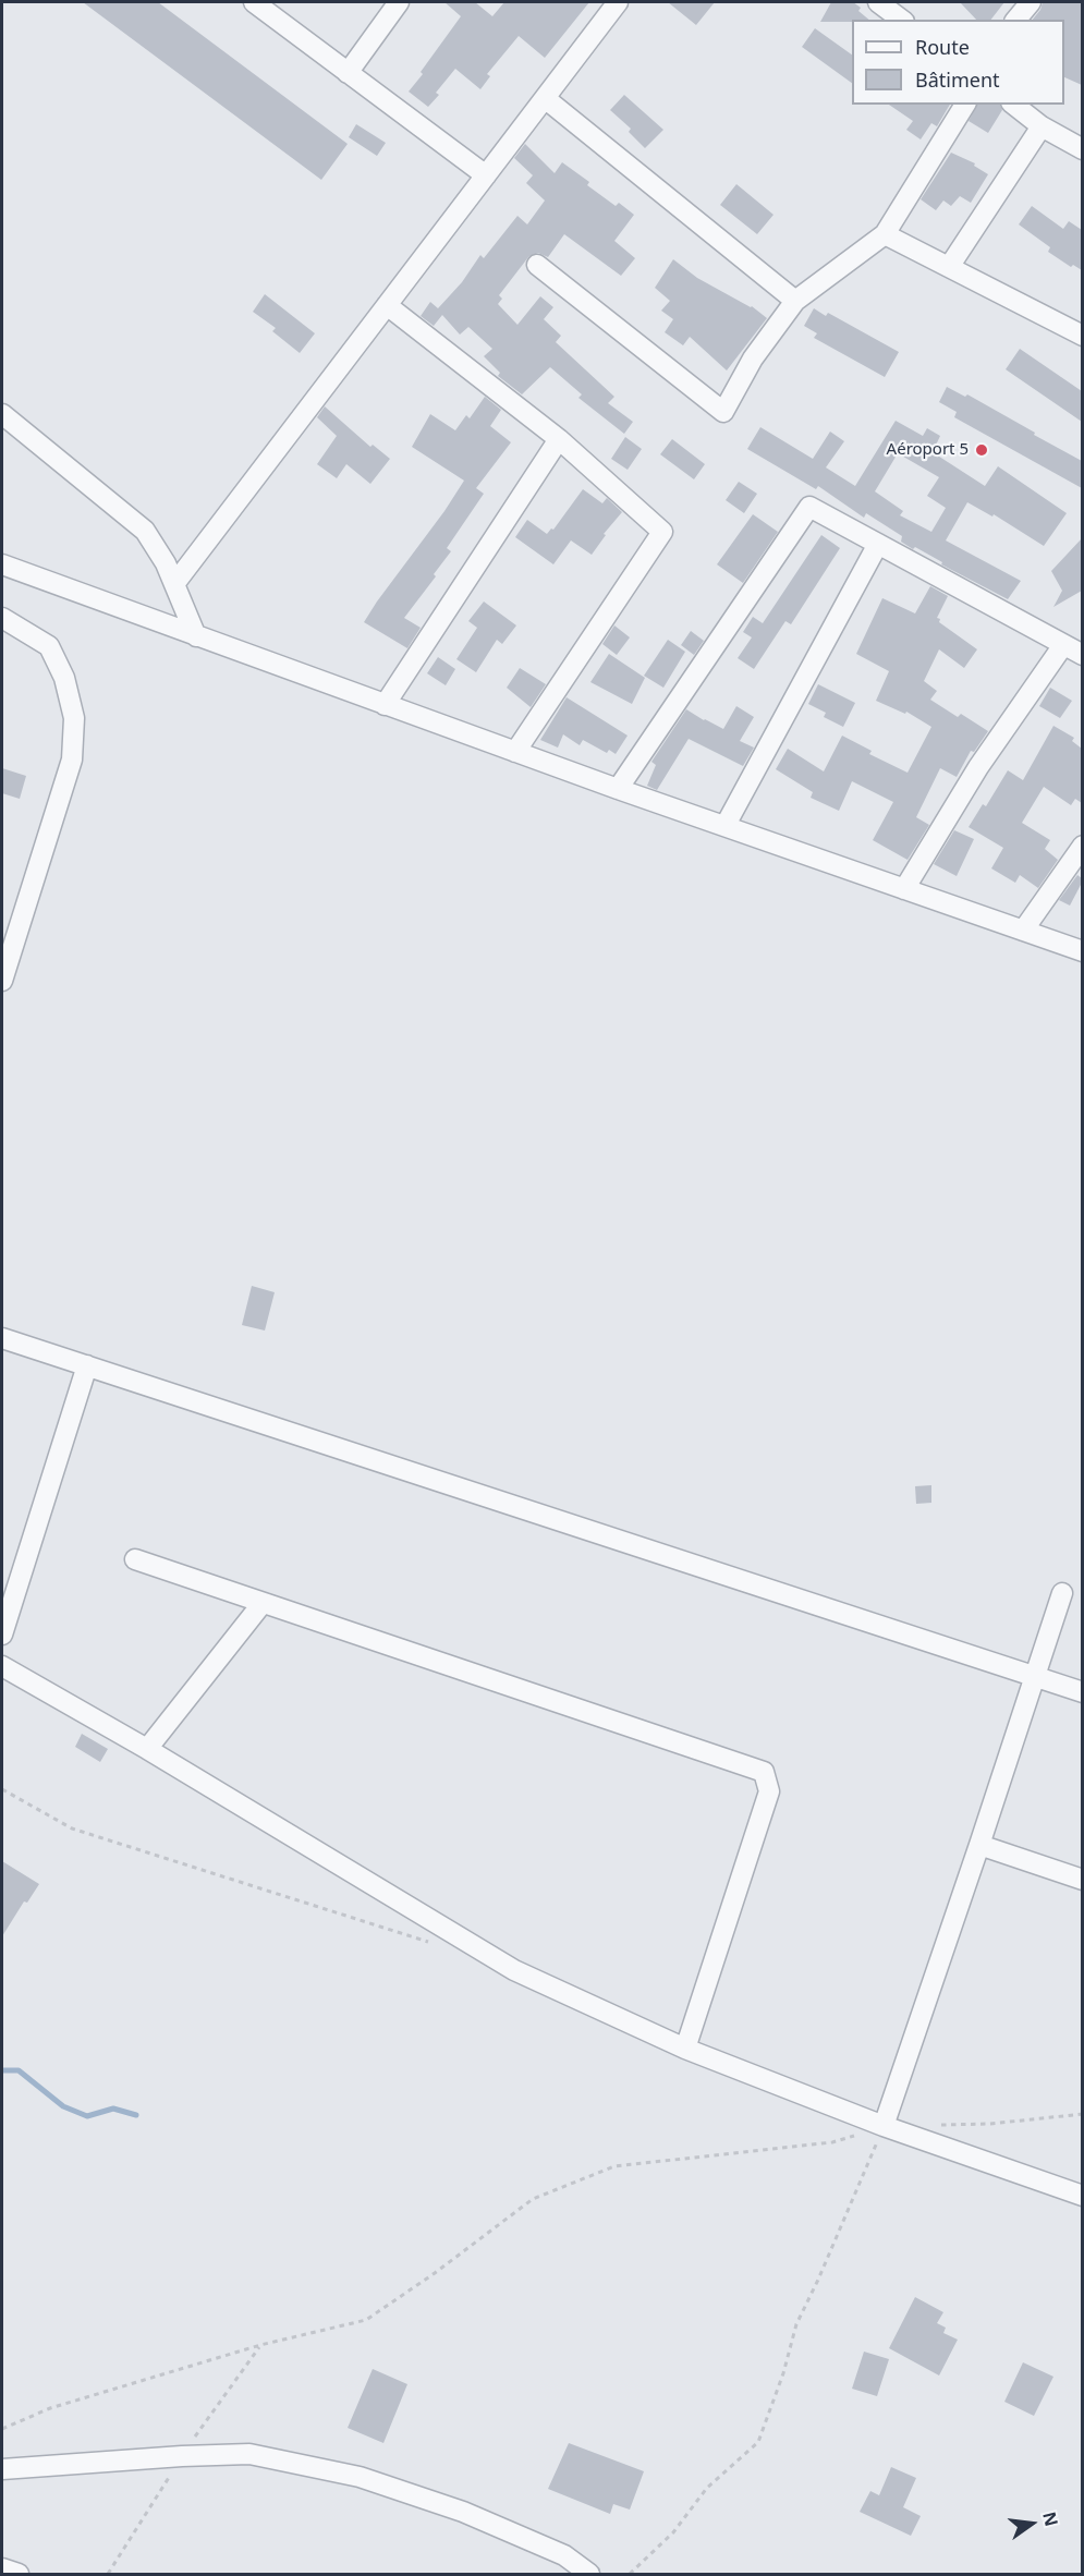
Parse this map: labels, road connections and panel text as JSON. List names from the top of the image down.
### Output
{
  "places": ["Aéroport 5"],
  "legend": ["Route", "Bâtiment"],
  "north": "right"
}
